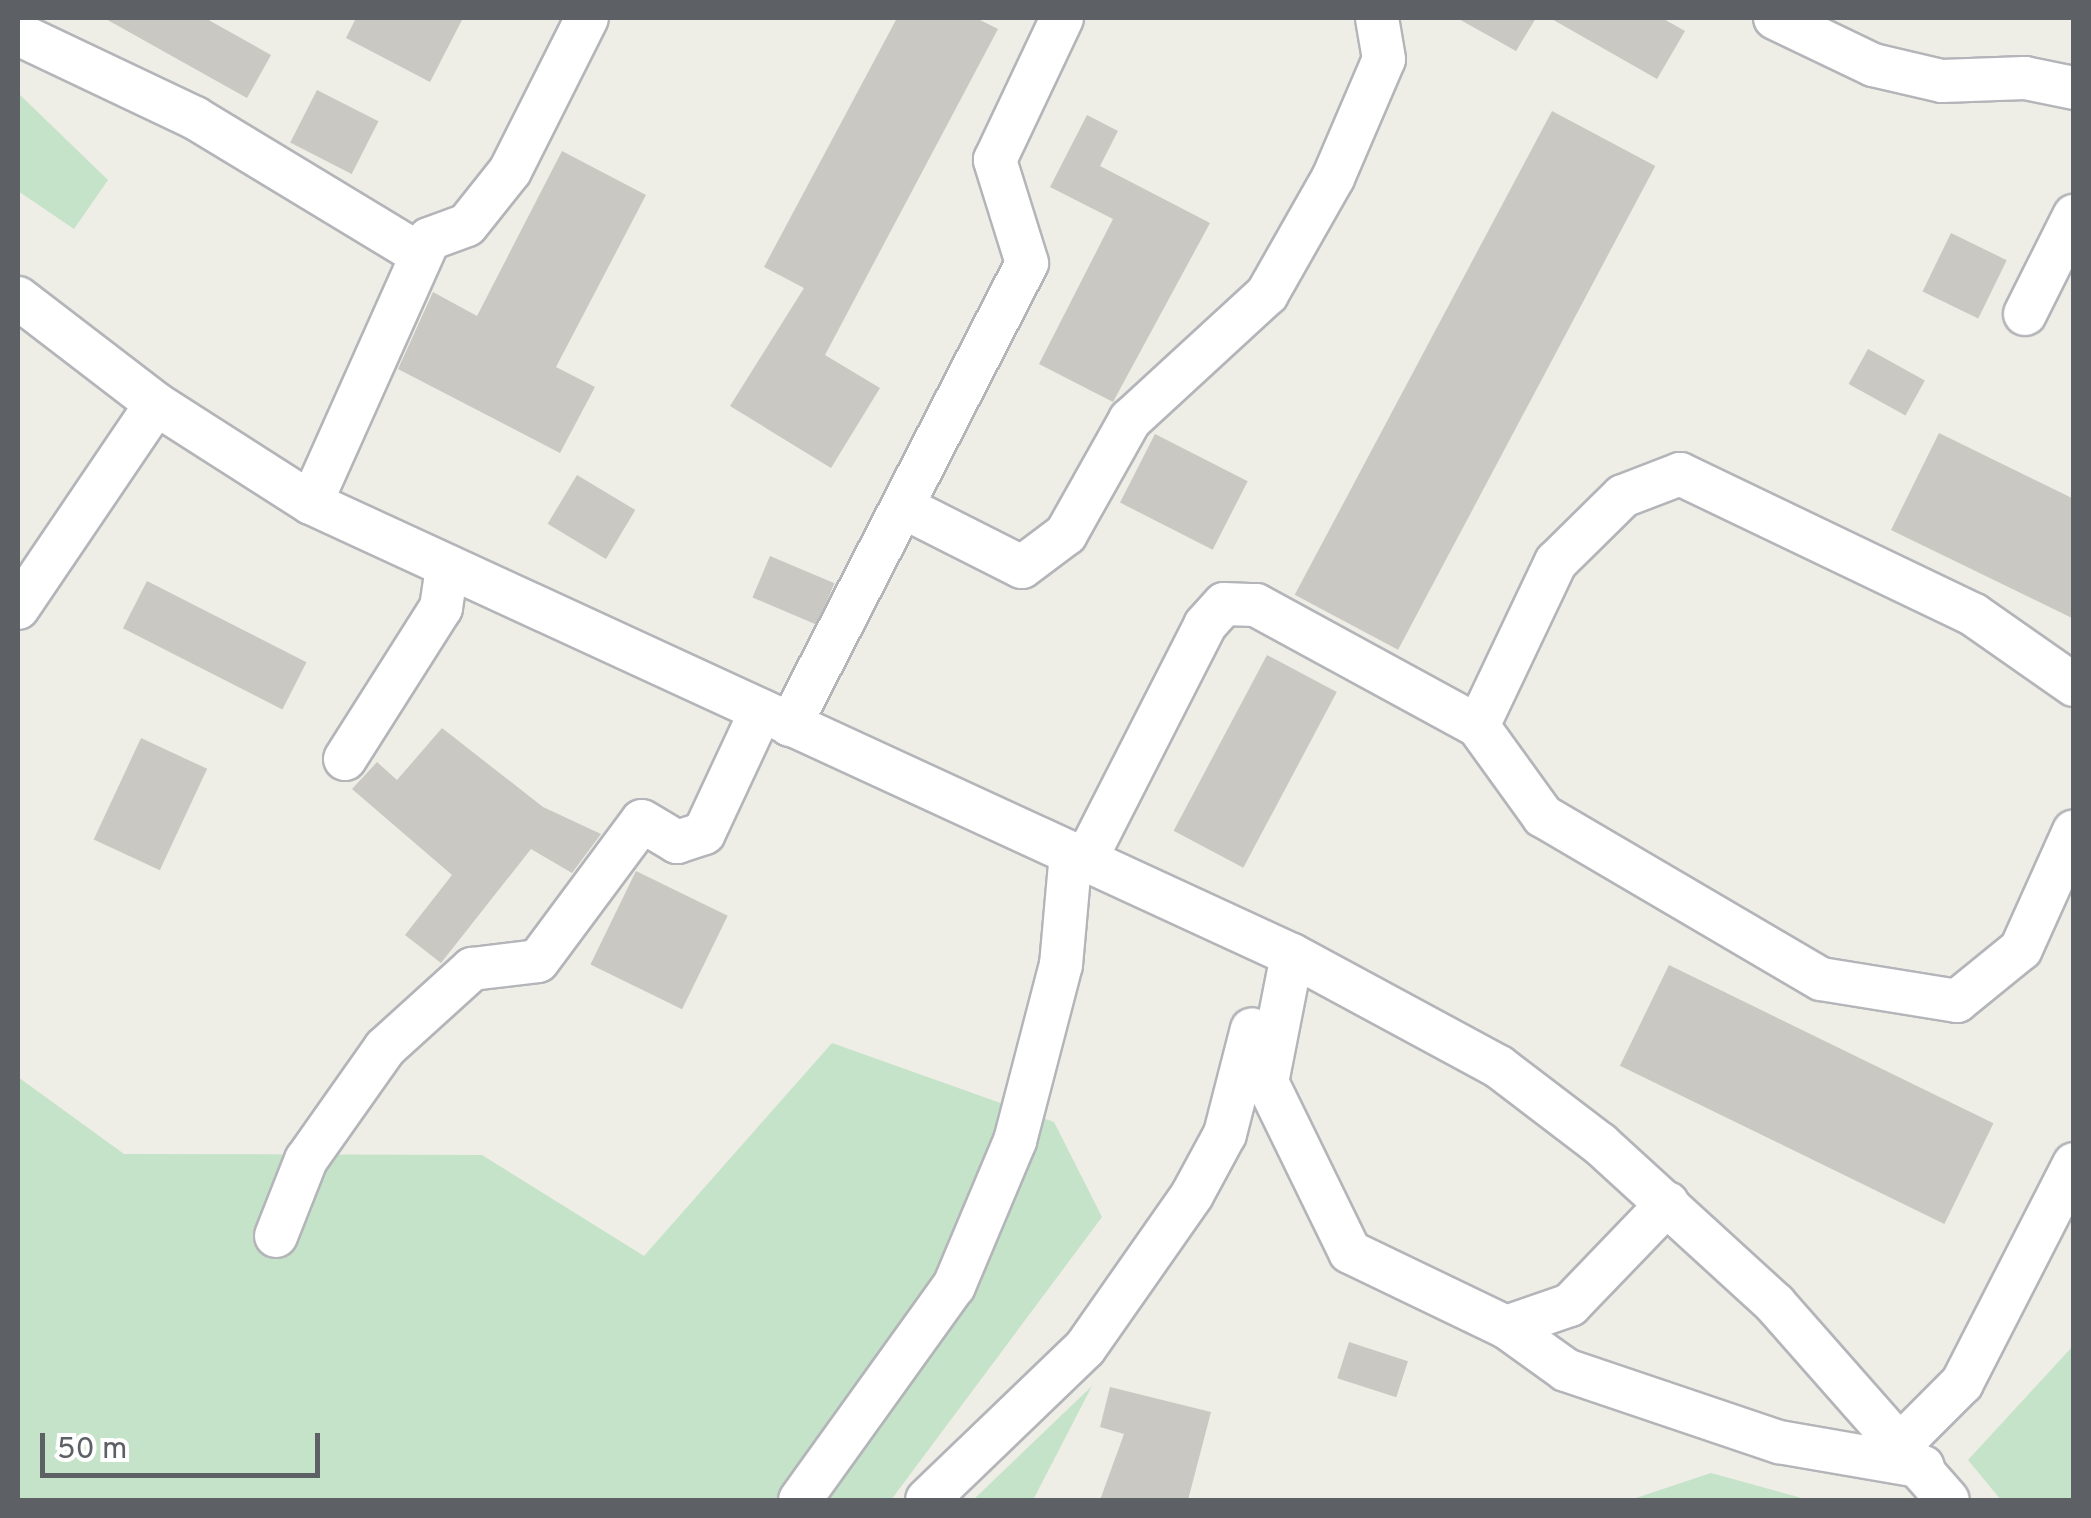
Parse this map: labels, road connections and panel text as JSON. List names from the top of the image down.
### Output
{
  "scale_bar": "50 m"
}
